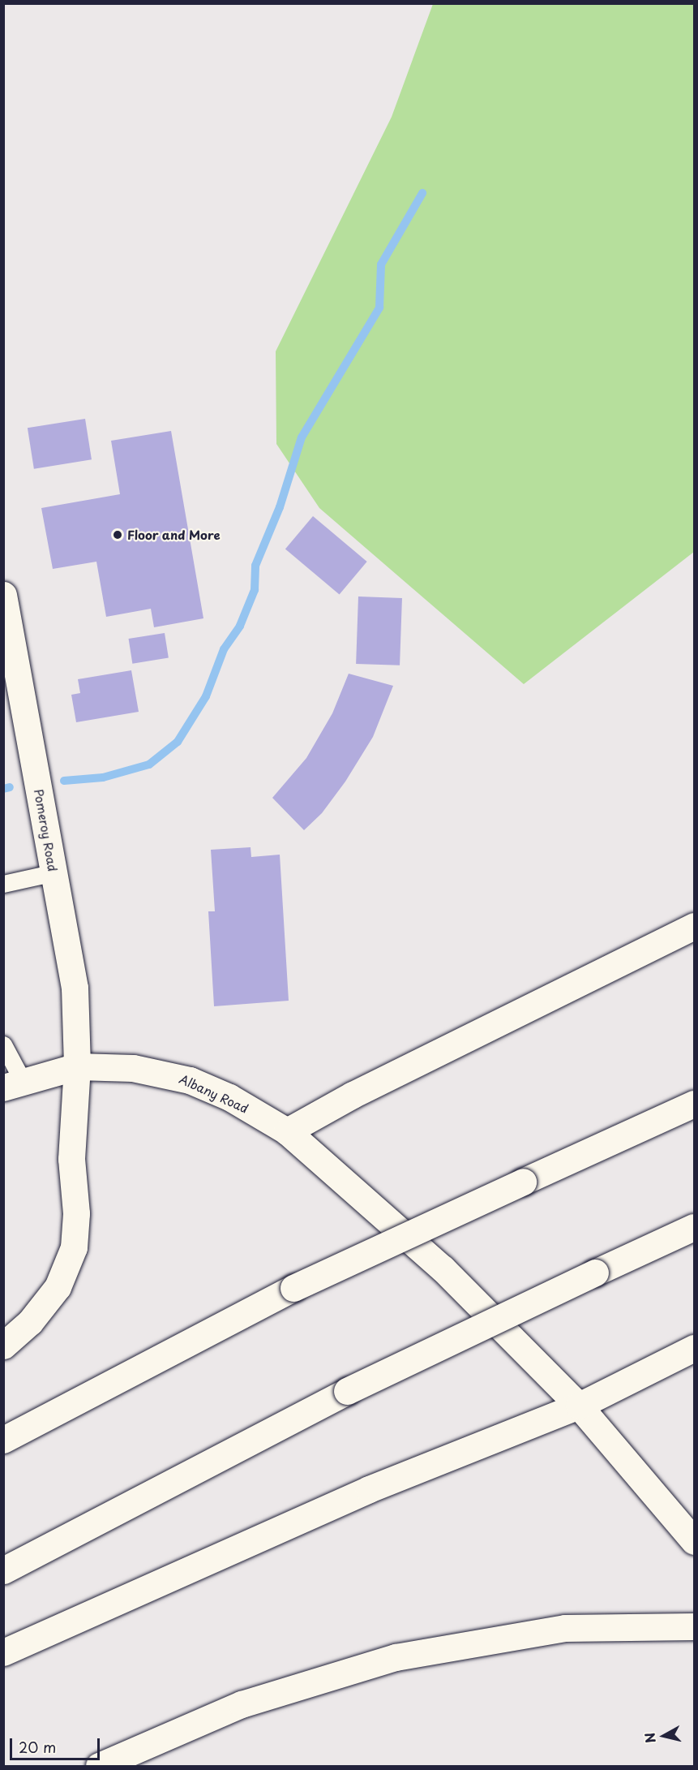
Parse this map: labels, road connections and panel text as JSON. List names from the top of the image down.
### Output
{
  "streets": {
    "main road": ["Pomeroy Road", "Albany Road"]
  },
  "crossings": [
    ["Pomeroy Road", "Albany Road"]
  ],
  "places": ["Floor and More"],
  "scale_bar": "20 m",
  "north": "left"
}
